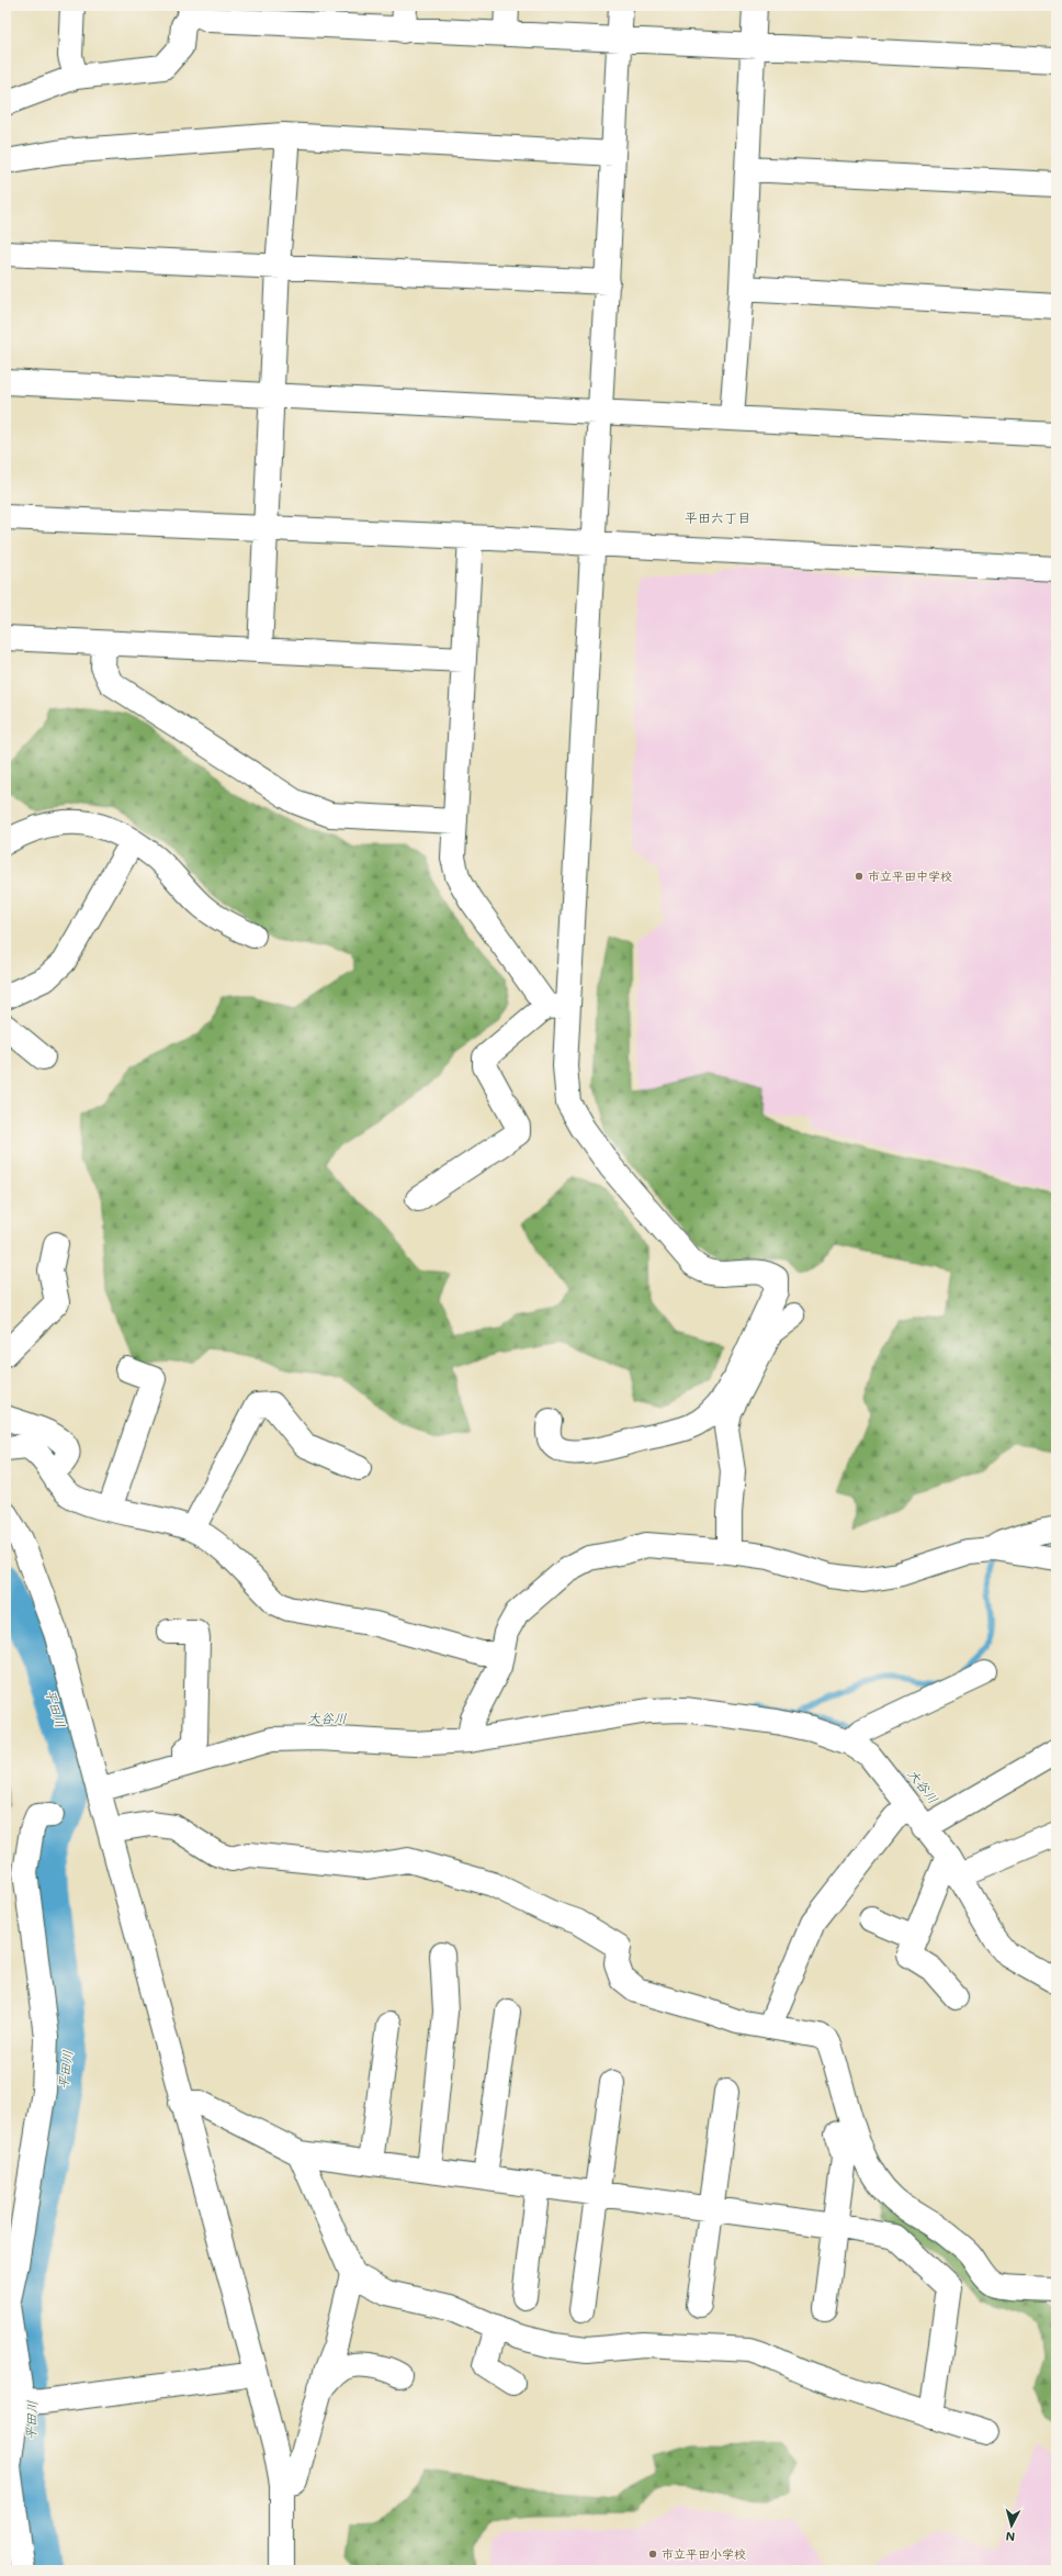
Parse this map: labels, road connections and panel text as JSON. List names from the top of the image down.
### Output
{
  "districts": ["平田六丁目"],
  "water": ["平田川", "大谷川"],
  "places": ["市立平田中学校", "市立平田小学校"],
  "north": "bottom"
}
